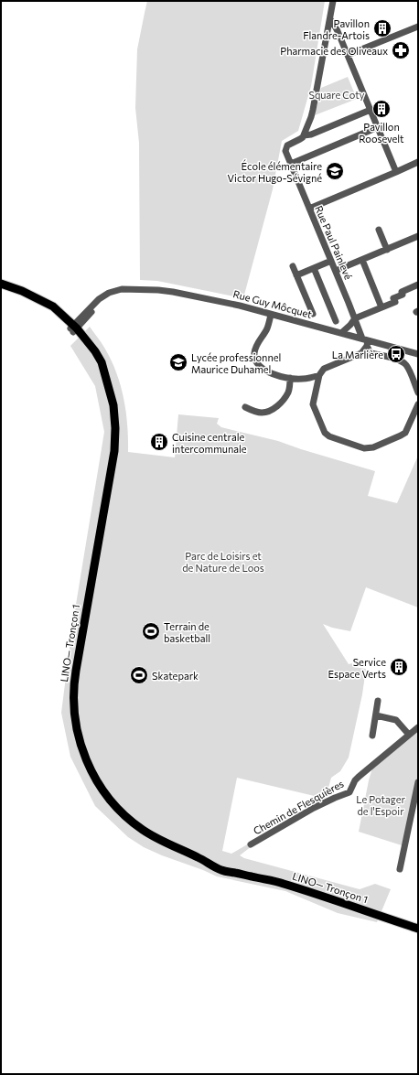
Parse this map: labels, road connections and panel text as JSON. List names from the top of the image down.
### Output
{
  "streets": {
    "main road": ["LINO— Tronçon 1"],
    "street": ["Rue Paul Painlevé", "Rue Guy Môcquet", "Chemin de Flesquières"]
  },
  "crossings": [
    ["Rue Paul Painlevé", "Rue Guy Môcquet"],
    ["Rue Guy Môcquet", "LINO— Tronçon 1"]
  ],
  "parks": ["Square Coty", "Parc de Loisirs et de Nature de Loos", "Le Potager de l'Espoir"],
  "places": {
    "building": [
      "Pavillon Flandre-Artois",
      "Pavillon Roosevelt",
      "Cuisine centrale intercommunale",
      "Service Espace Verts"
    ],
    "pharmacy": ["Pharmacie des Oliveaux"],
    "school or university": ["École élémentaire Victor Hugo-Sévigné", "Lycée professionnel Maurice Duhamel"],
    "bus stop": ["La Marlière"],
    "sports": ["Terrain de basketball", "Skatepark"]
  }
}
